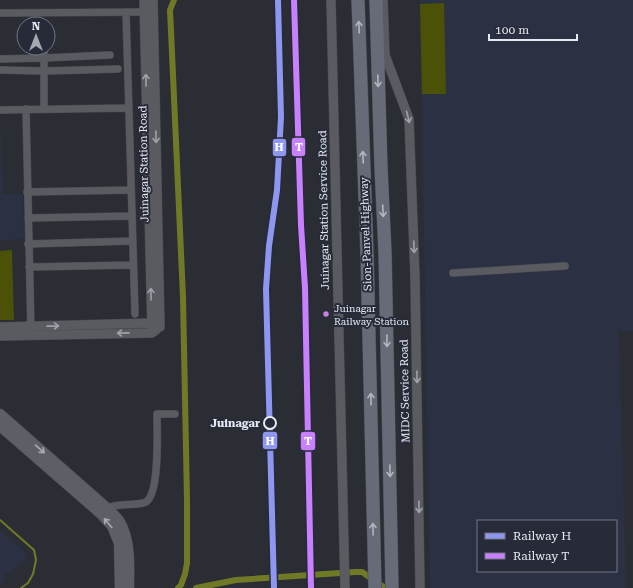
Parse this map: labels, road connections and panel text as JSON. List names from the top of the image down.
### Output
{
  "streets": {
    "highway": ["Sion-Panvel Highway"],
    "street": ["Juinagar Station Road", "Juinagar Station Service Road", "MIDC Service Road"]
  },
  "crossings": [
    ["Sion-Panvel Highway", "MIDC Service Road"]
  ],
  "one_way": ["MIDC Service Road"],
  "places": ["Juinagar Railway Station", "Juinagar"],
  "lines": ["rail line H", "rail line T"],
  "legend": ["Railway H", "Railway T"],
  "scale_bar": "100 m",
  "north": "top"
}
